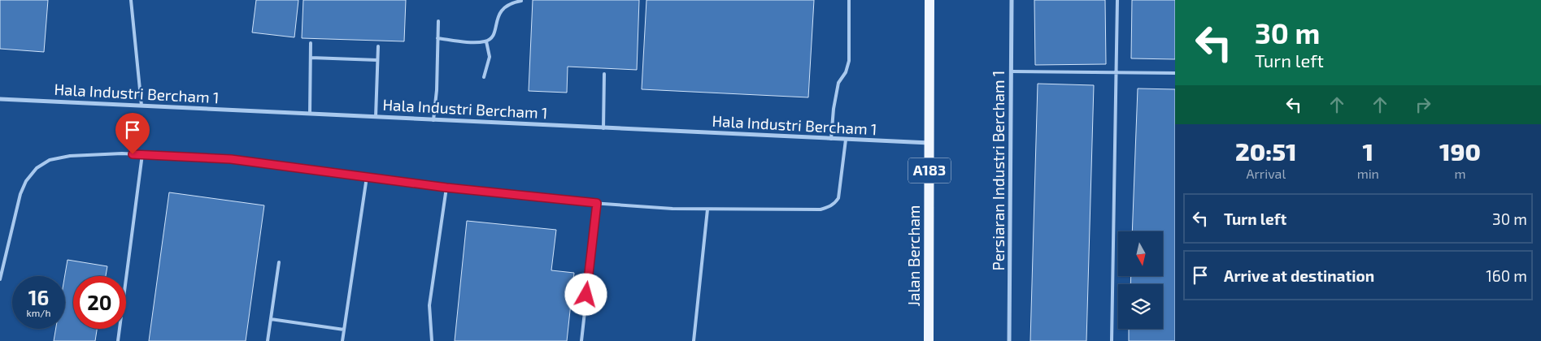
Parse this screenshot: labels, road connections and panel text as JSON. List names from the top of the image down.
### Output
{
  "streets": {
    "main road": ["A183", "Jalan Bercham"],
    "street": ["Hala Industri Bercham 1", "Persiaran Industri Bercham 1"]
  },
  "crossings": [
    ["Hala Industri Bercham 1", "Jalan Bercham"]
  ],
  "north": "bottom",
  "page": {
    "turn": ["30 m", "Turn left"],
    "eta": [
      "20:51",
      "Arrival",
      "1",
      "min",
      "190",
      "m"
    ],
    "list": [
      {
        "name": "Turn left",
        "value": "30 m"
      },
      {
        "name": "Arrive at destination",
        "value": "160 m"
      }
    ],
    "speed": "16 km/h",
    "limit": "20"
  }
}
